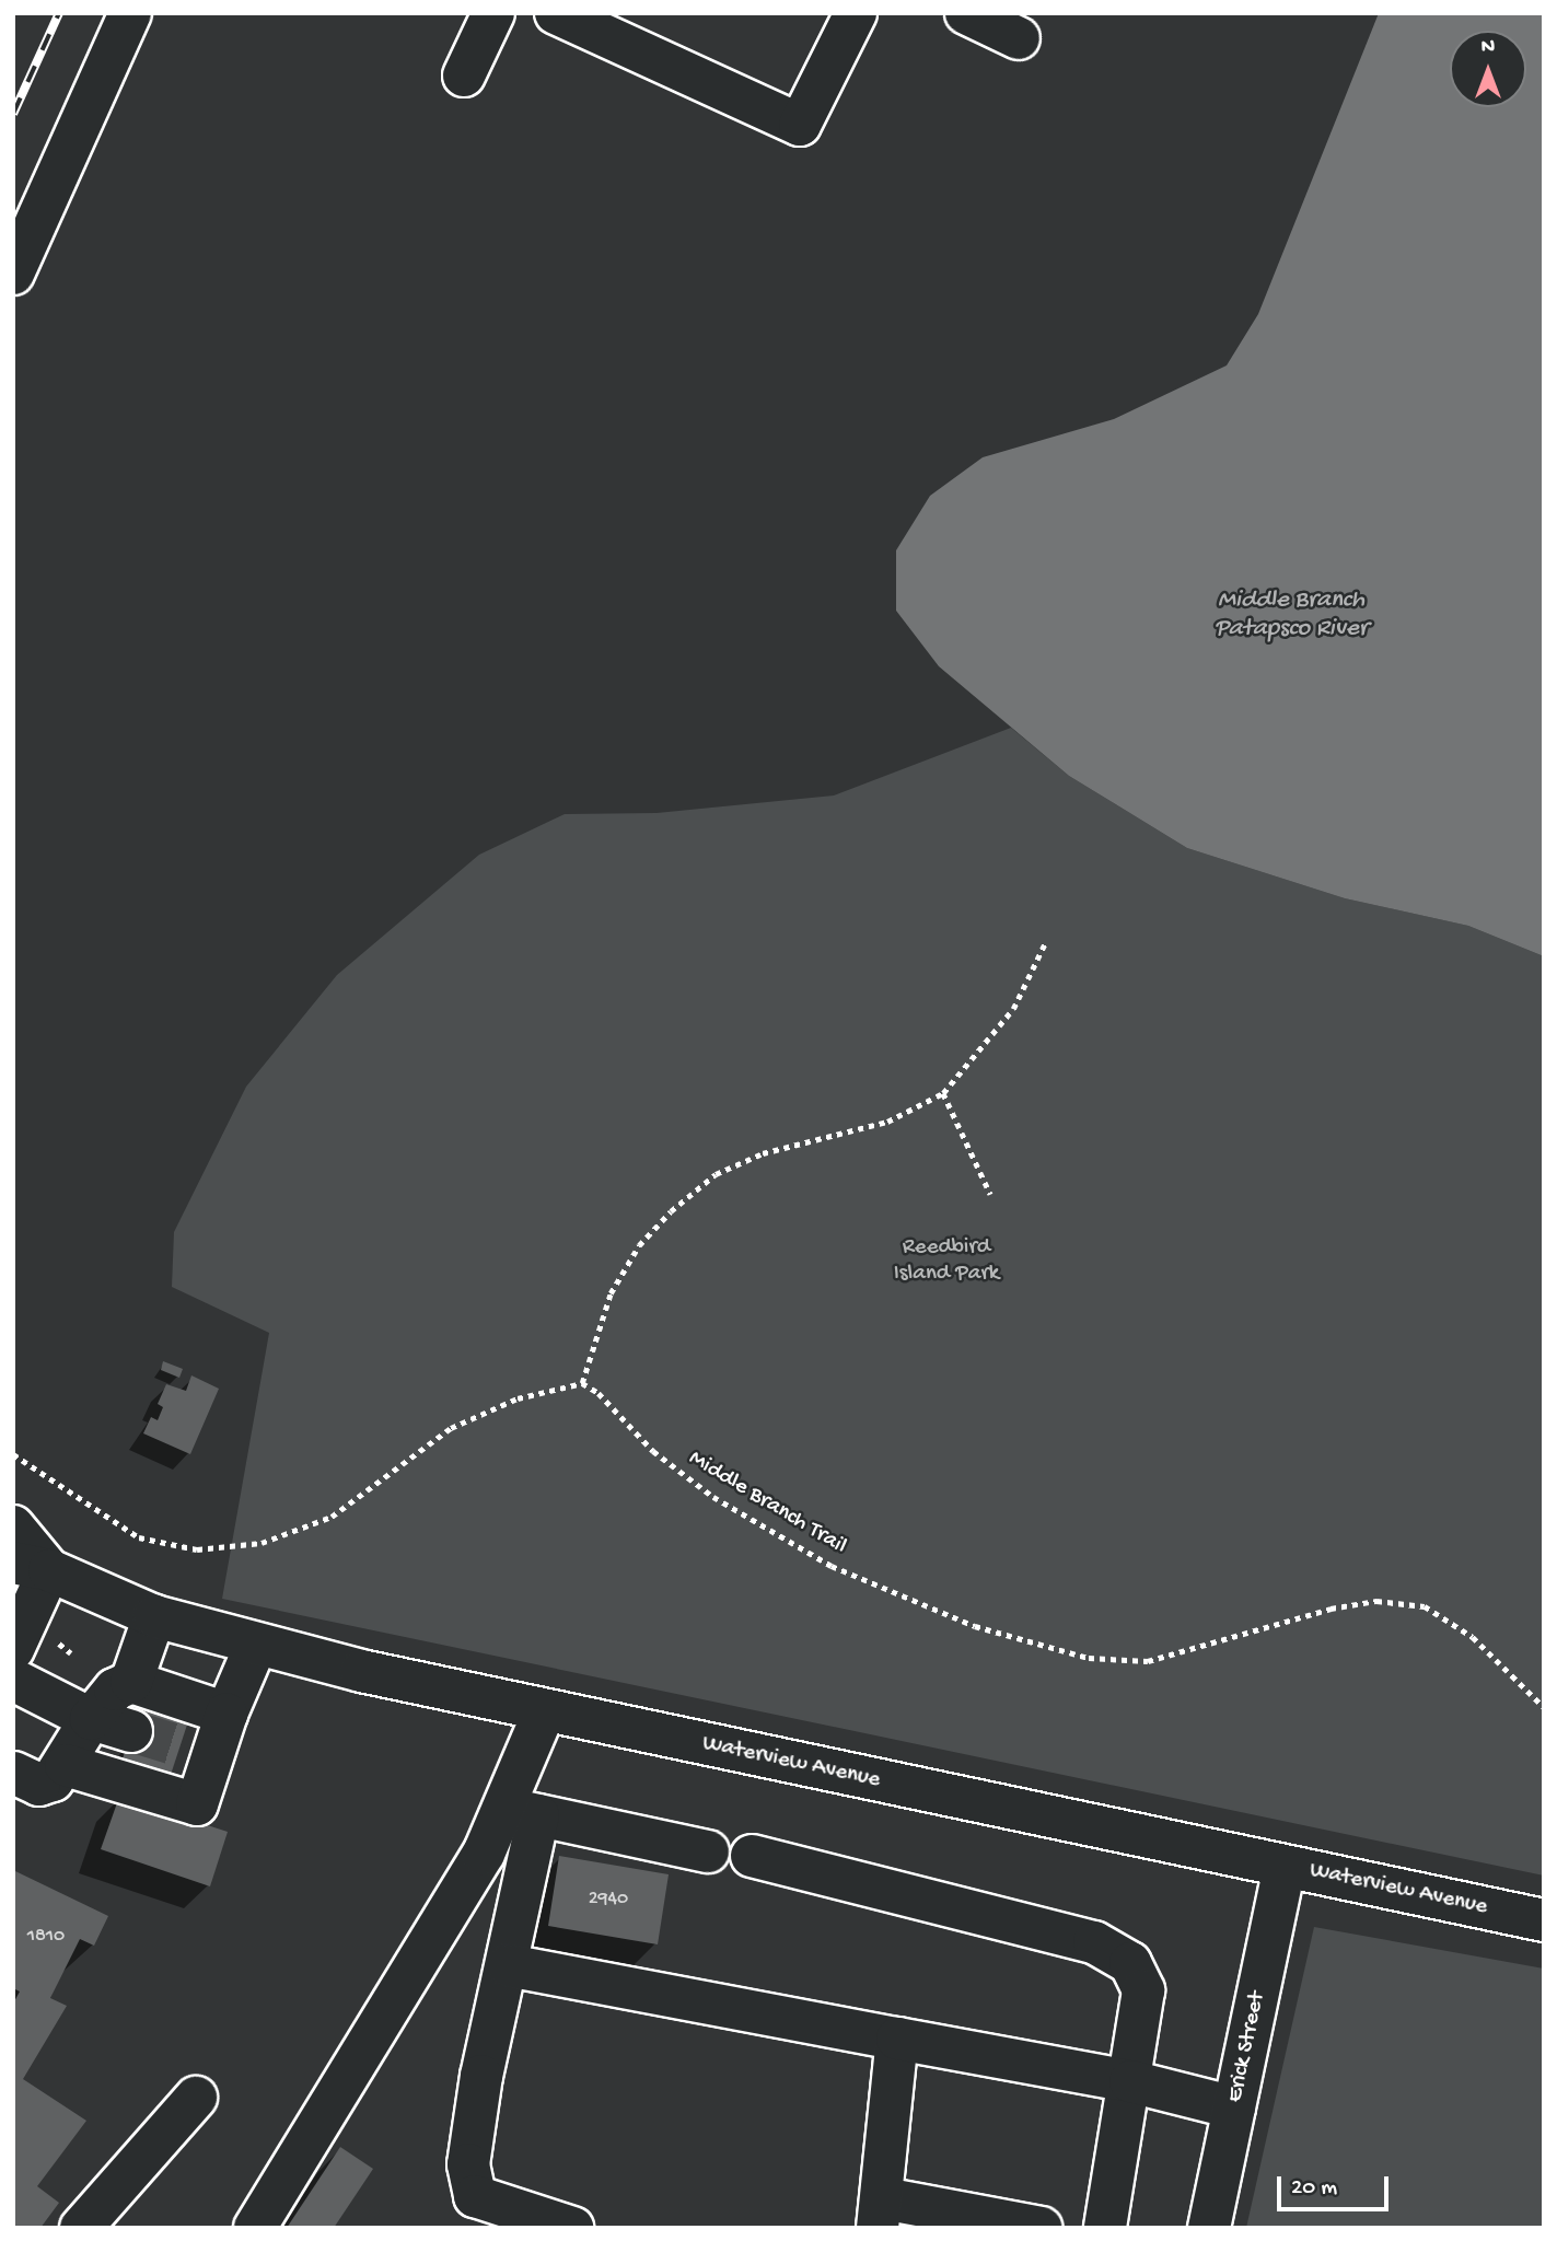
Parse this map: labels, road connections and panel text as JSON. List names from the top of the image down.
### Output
{
  "streets": {
    "main road": ["Waterview Avenue", "Erick Street"],
    "path": ["Middle Branch Trail"]
  },
  "crossings": [
    ["Waterview Avenue", "Erick Street"]
  ],
  "water": ["Middle Branch Patapsco River"],
  "parks": ["Reedbird Island Park"],
  "house_numbers": ["2940", "1810"],
  "scale_bar": "20 m",
  "north": "top"
}
